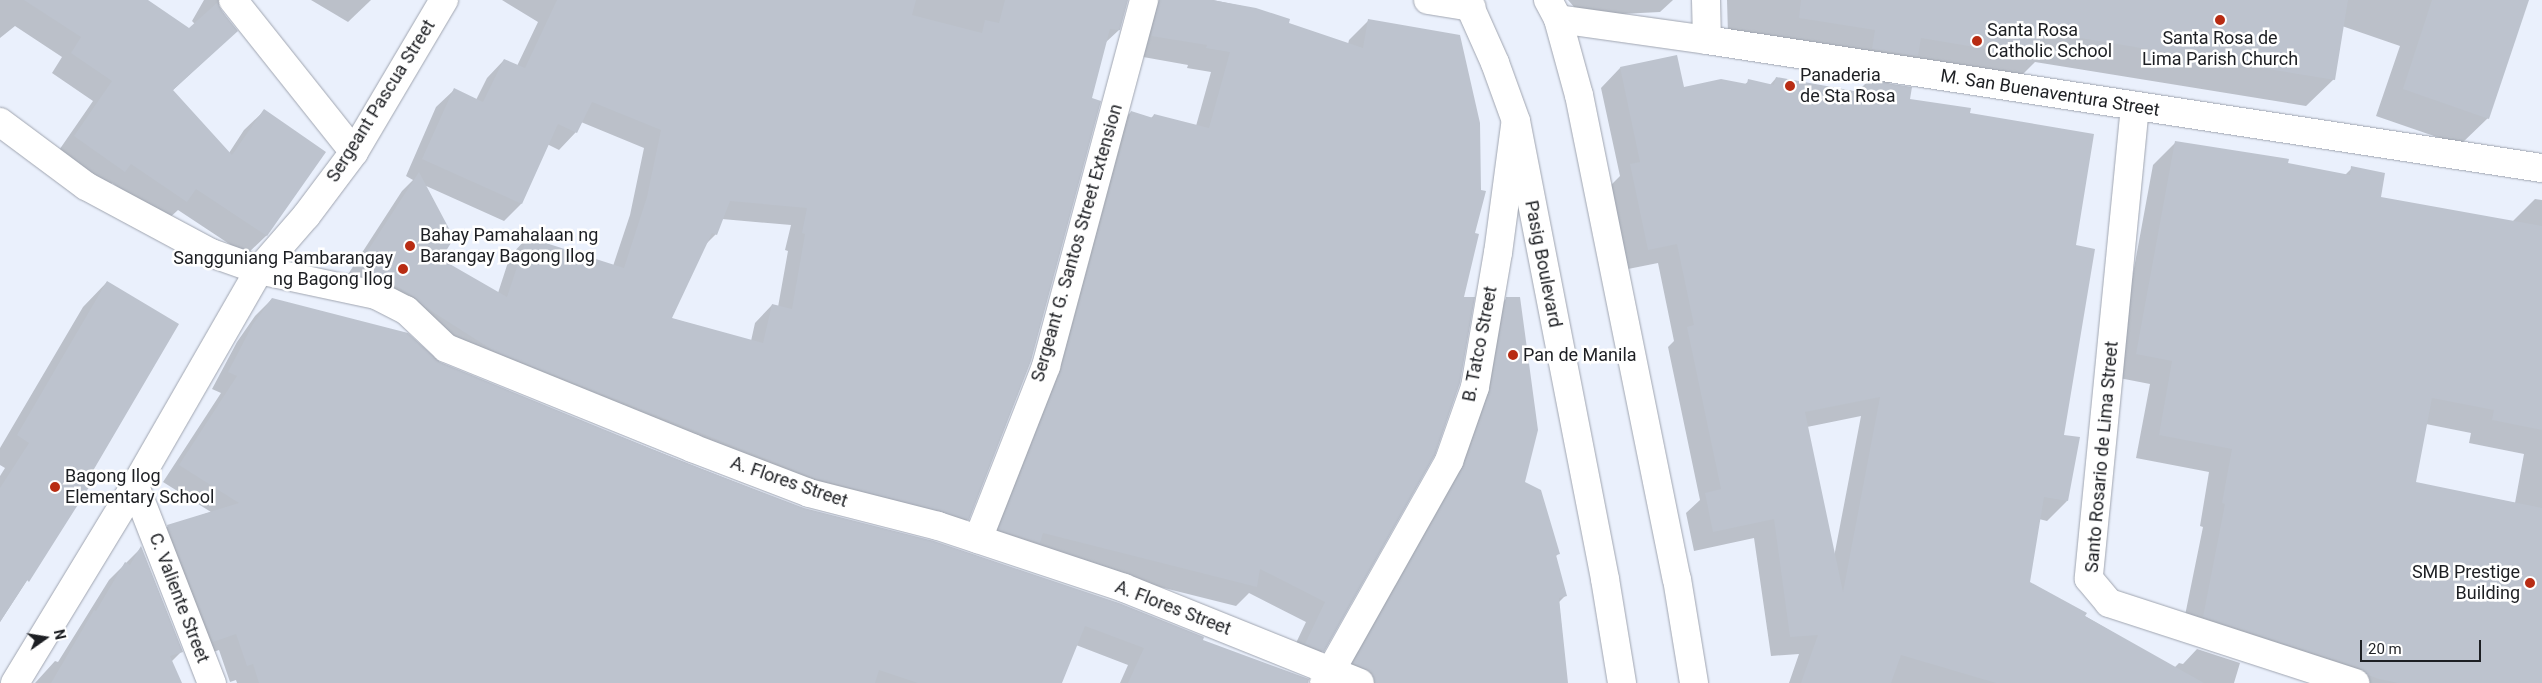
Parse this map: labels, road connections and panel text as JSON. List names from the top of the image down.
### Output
{
  "streets": {
    "street": [
      "M. San Buenaventura Street",
      "Sergeant Pascua Street",
      "Sergeant G. Santos Street Extension",
      "Pasig Boulevard",
      "B. Tatco Street",
      "Santo Rosario de Lima Street",
      "A. Flores Street",
      "C. Valiente Street"
    ]
  },
  "crossings": [
    ["M. San Buenaventura Street", "Santo Rosario de Lima Street"],
    ["Sergeant Pascua Street", "A. Flores Street"],
    ["Sergeant Pascua Street", "C. Valiente Street"],
    ["Sergeant G. Santos Street Extension", "A. Flores Street"],
    ["Pasig Boulevard", "B. Tatco Street"],
    ["B. Tatco Street", "A. Flores Street"]
  ],
  "places": [
    "Santa Rosa de Lima Parish Church",
    "Santa Rosa Catholic School",
    "Panaderia de Sta Rosa",
    "Bahay Pamahalaan ng Barangay Bagong Ilog",
    "Sangguniang Pambarangay ng Bagong Ilog",
    "Pan de Manila",
    "Bagong Ilog Elementary School",
    "SMB Prestige Building"
  ],
  "scale_bar": "20 m",
  "north": "right"
}
